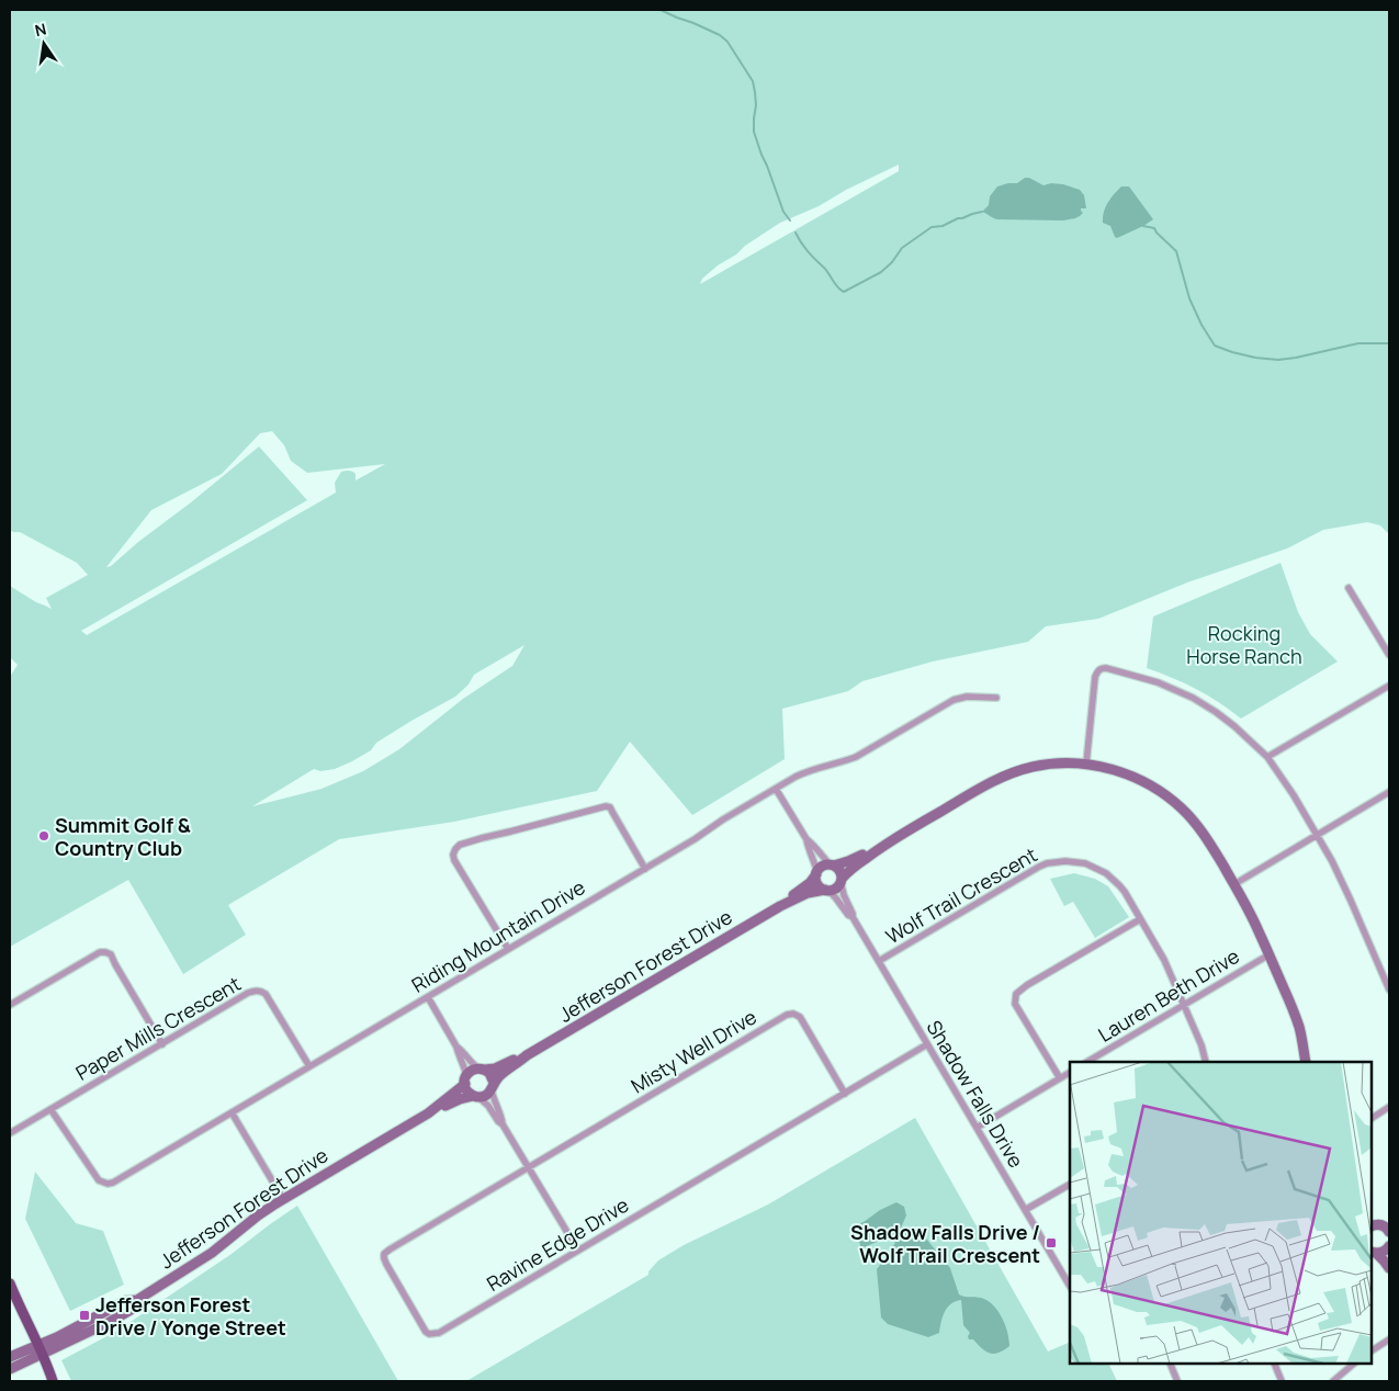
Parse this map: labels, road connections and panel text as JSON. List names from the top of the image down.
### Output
{
  "streets": {
    "street": [
      "Wolf Trail Crescent",
      "Riding Mountain Drive",
      "Jefferson Forest Drive",
      "Lauren Beth Drive",
      "Paper Mills Crescent",
      "Misty Well Drive",
      "Shadow Falls Drive",
      "Ravine Edge Drive"
    ]
  },
  "crossings": [
    ["Wolf Trail Crescent", "Lauren Beth Drive"],
    ["Wolf Trail Crescent", "Shadow Falls Drive"],
    ["Riding Mountain Drive", "Paper Mills Crescent"],
    ["Jefferson Forest Drive", "Shadow Falls Drive"],
    ["Misty Well Drive", "Ravine Edge Drive"],
    ["Shadow Falls Drive", "Ravine Edge Drive"]
  ],
  "parks": ["Rocking Horse Ranch"],
  "places": {
    "other": ["Summit Golf & Country Club"],
    "transit": ["Shadow Falls Drive / Wolf Trail Crescent", "Jefferson Forest Drive / Yonge Street"]
  },
  "north": "top"
}
